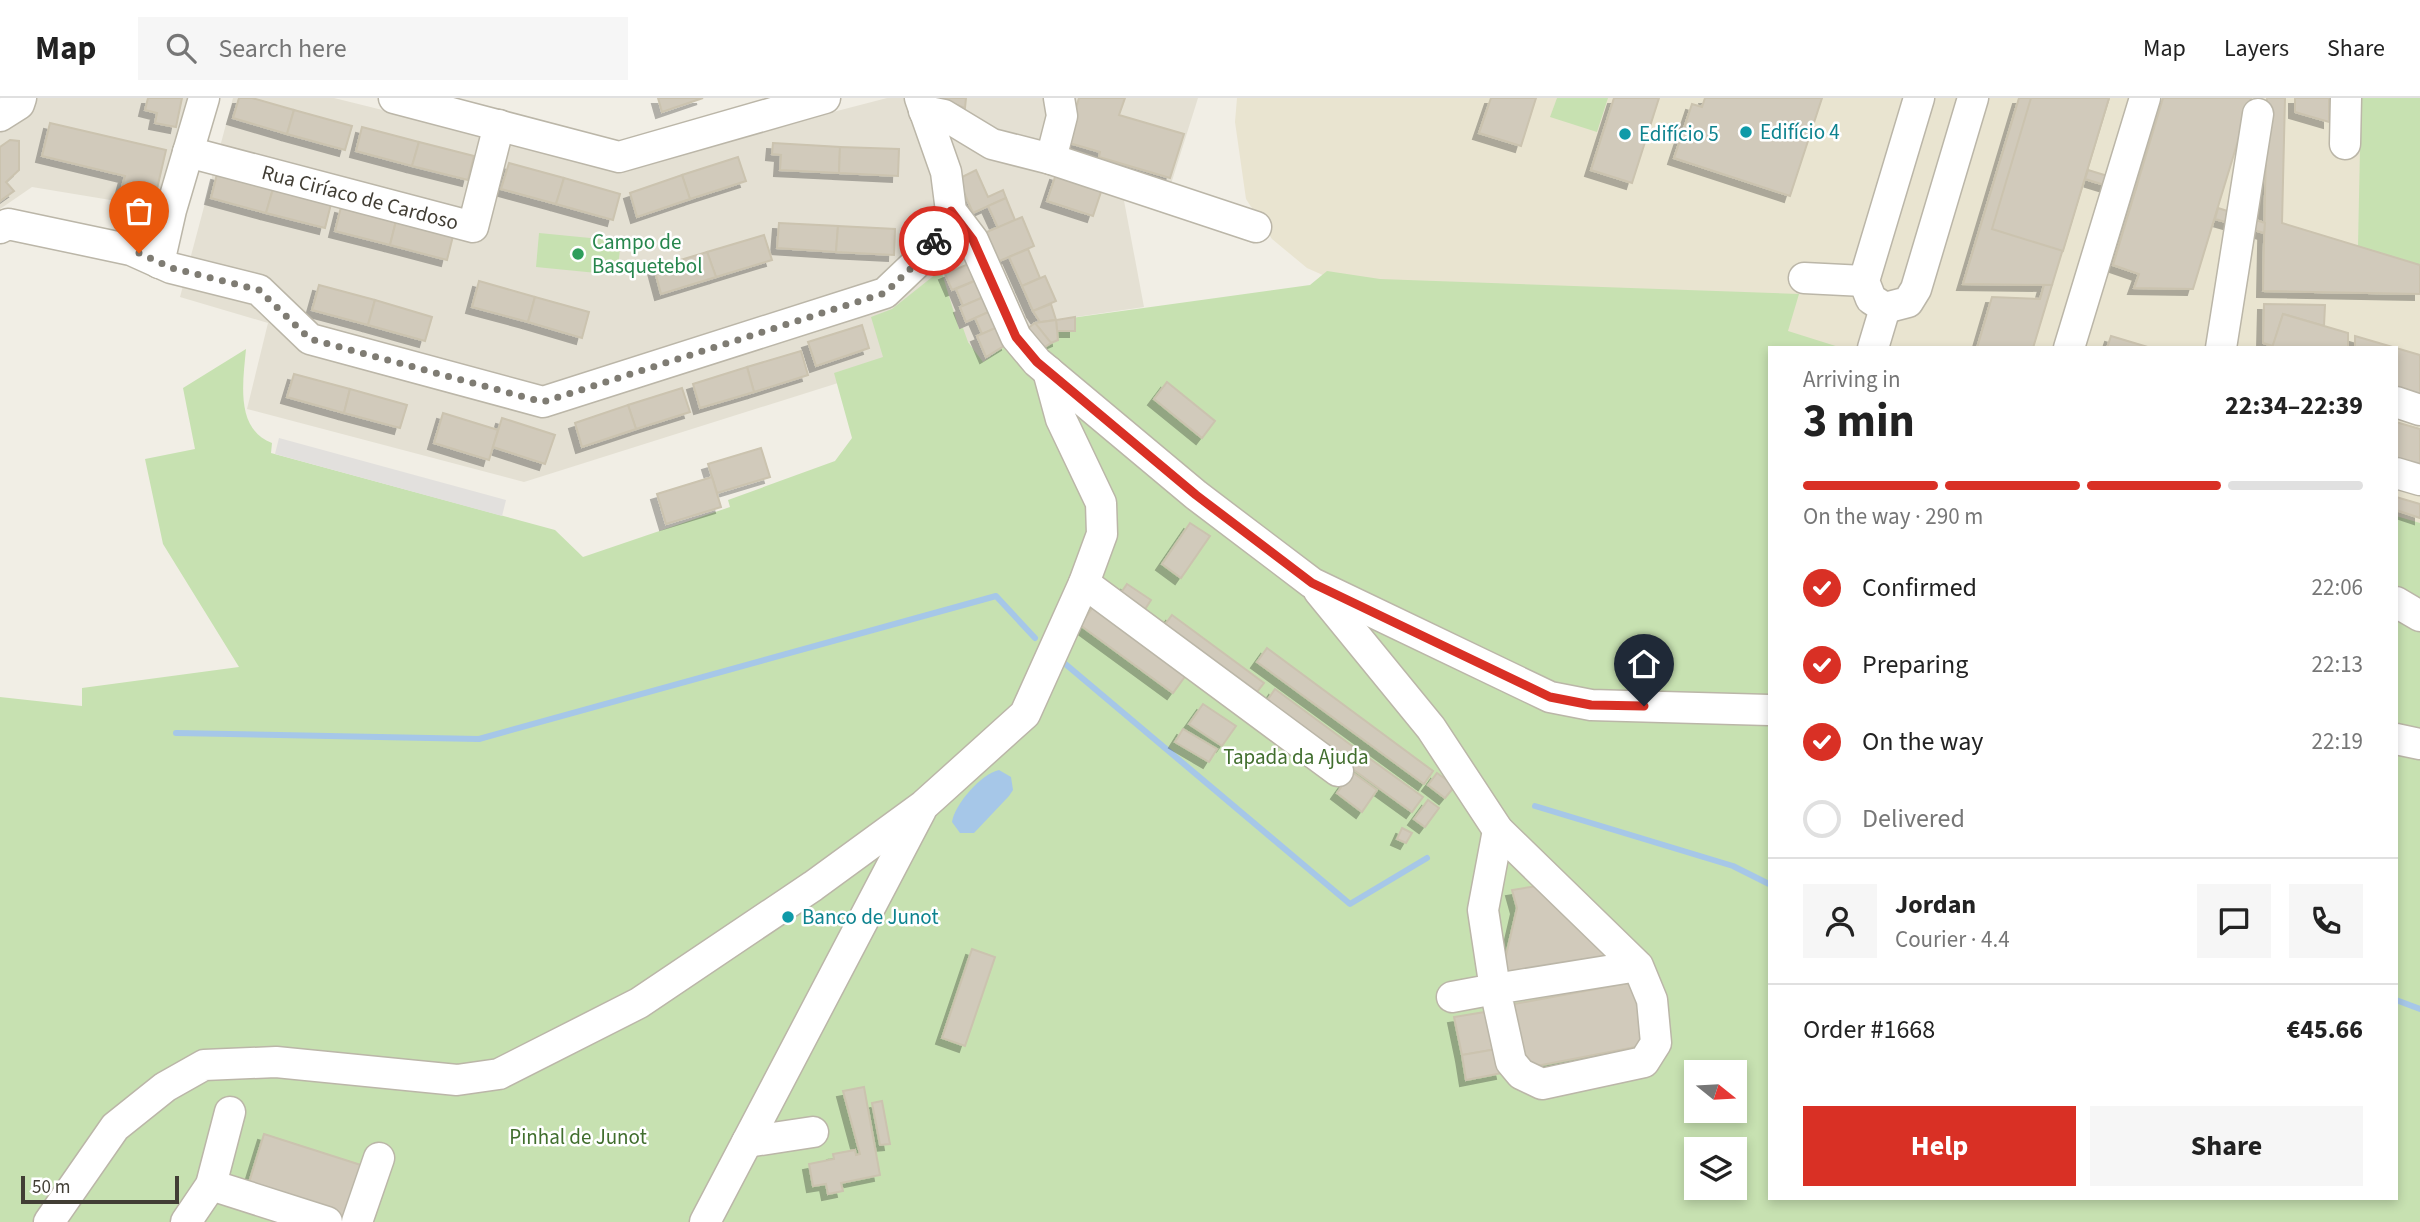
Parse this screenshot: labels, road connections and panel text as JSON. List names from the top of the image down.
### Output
{
  "streets": {
    "street": ["Rua Ciríaco de Cardoso"]
  },
  "parks": ["Tapada da Ajuda", "Pinhal de Junot"],
  "places": [
    "Edifício 4",
    "Edifício 5",
    "Campo de Basquetebol",
    "Banco de Junot"
  ],
  "scale_bar": "50 m",
  "north": "right",
  "page": {
    "header": "Map",
    "search": "Search here",
    "nav": ["Map", "Layers", "Share"],
    "heading": ["3 min", "Arriving in", "22:34–22:39"],
    "panel": [
      "Jordan",
      "Courier · 4.4",
      "Order #1668",
      "€45.66"
    ],
    "bar": "On the way · 290 m",
    "list": [
      ["Confirmed", "22:06"],
      ["Preparing", "22:13"],
      ["On the way", "22:19"],
      "Delivered"
    ],
    "buttons": ["Help", "Share"],
    "scale": "50 m"
  }
}
